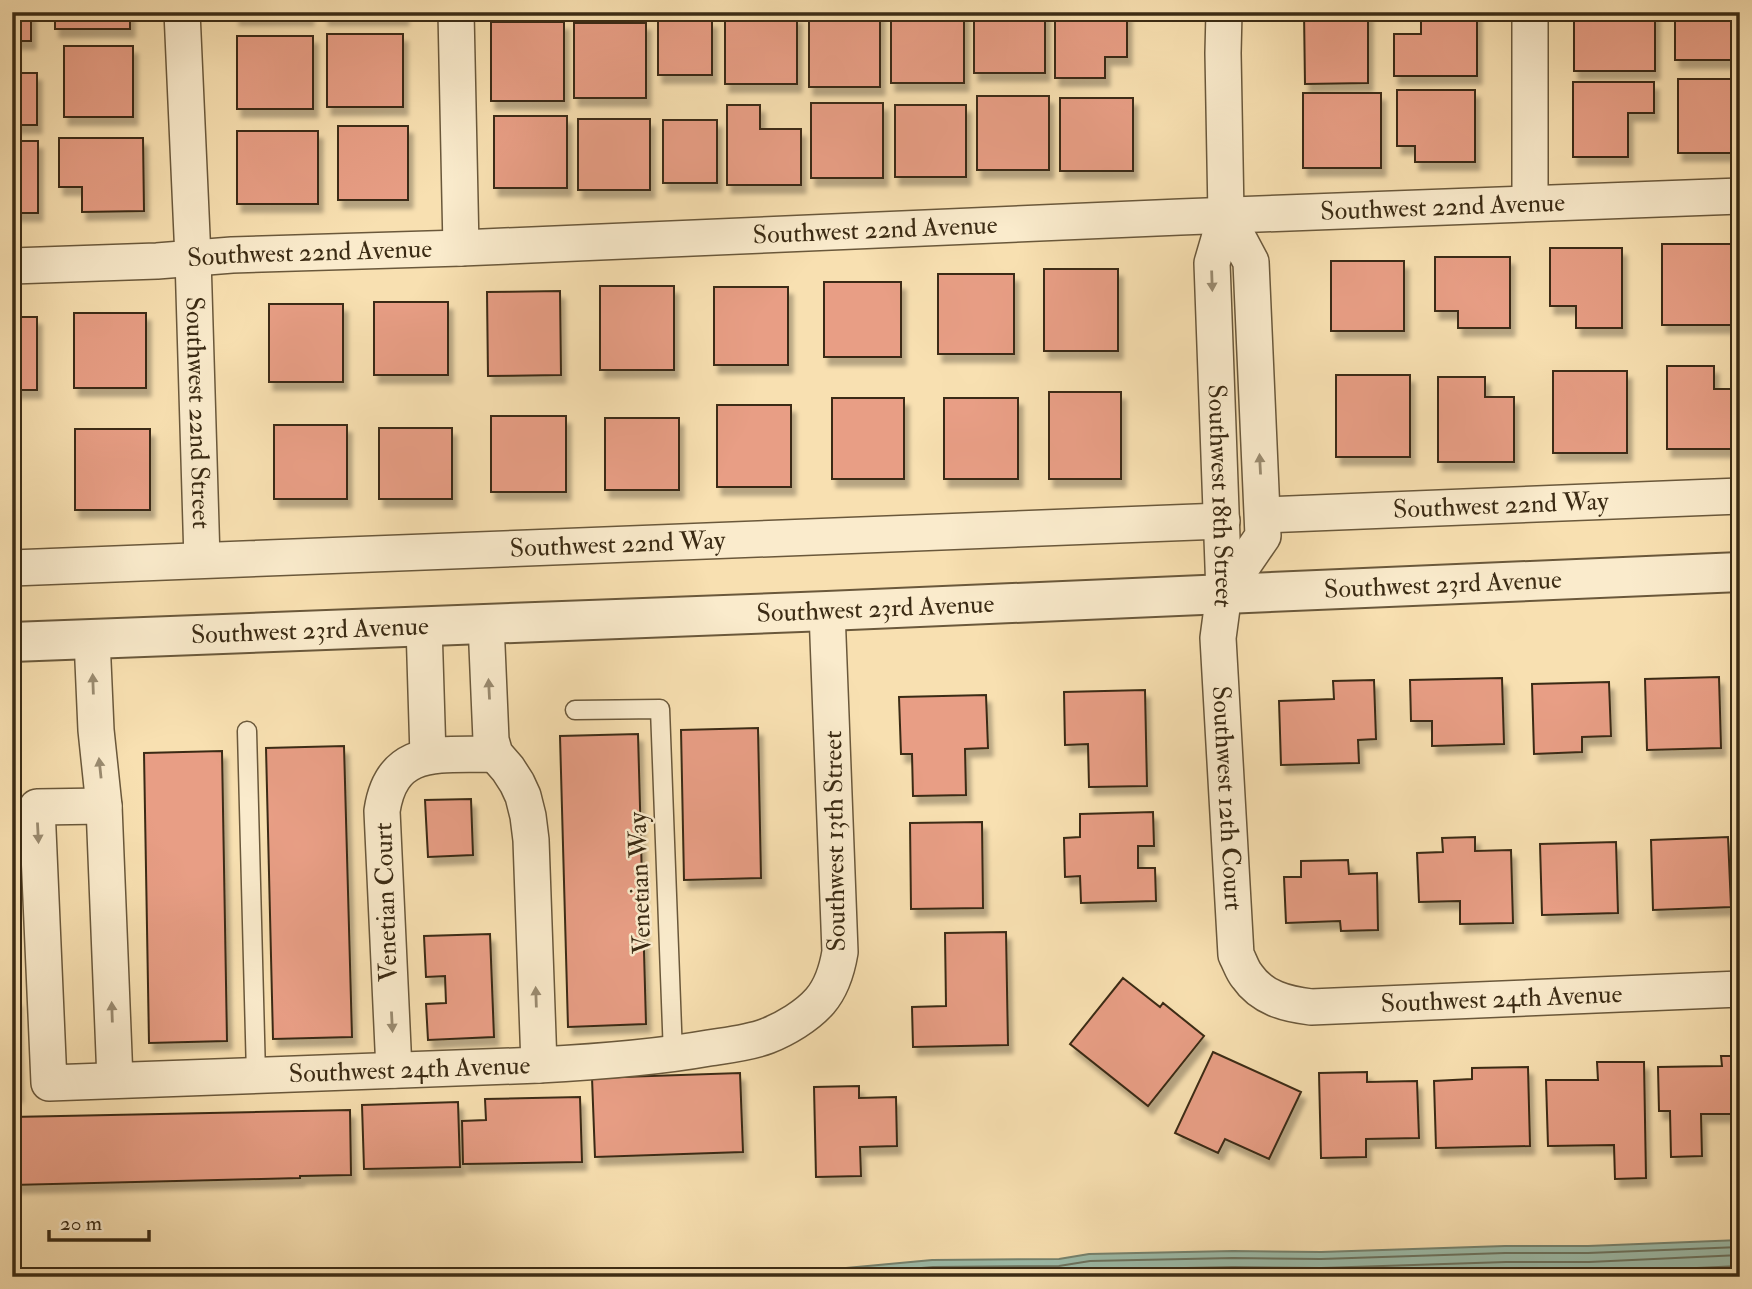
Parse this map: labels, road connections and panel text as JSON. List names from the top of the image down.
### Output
{
  "streets": {
    "street": [
      "Southwest 22nd Avenue",
      "Southwest 22nd Street",
      "Southwest 18th Street",
      "Southwest 22nd Way",
      "Southwest 23rd Avenue",
      "Southwest 12th Court",
      "Southwest 13th Street",
      "Venetian Court",
      "Southwest 24th Avenue"
    ],
    "lane": ["Venetian Way"]
  },
  "crossings": [
    ["Southwest 22nd Avenue", "Southwest 22nd Street"],
    ["Southwest 22nd Avenue", "Southwest 18th Street"],
    ["Southwest 22nd Street", "Southwest 22nd Way"],
    ["Southwest 18th Street", "Southwest 22nd Way"],
    ["Southwest 18th Street", "Southwest 23rd Avenue"],
    ["Southwest 18th Street", "Southwest 12th Court"],
    ["Southwest 23rd Avenue", "Southwest 12th Court"],
    ["Southwest 23rd Avenue", "Southwest 13th Street"],
    ["Southwest 12th Court", "Southwest 24th Avenue"],
    ["Southwest 13th Street", "Southwest 24th Avenue"],
    ["Venetian Way", "Southwest 24th Avenue"],
    ["Venetian Court", "Southwest 24th Avenue"]
  ],
  "scale_bar": "20 m"
}
